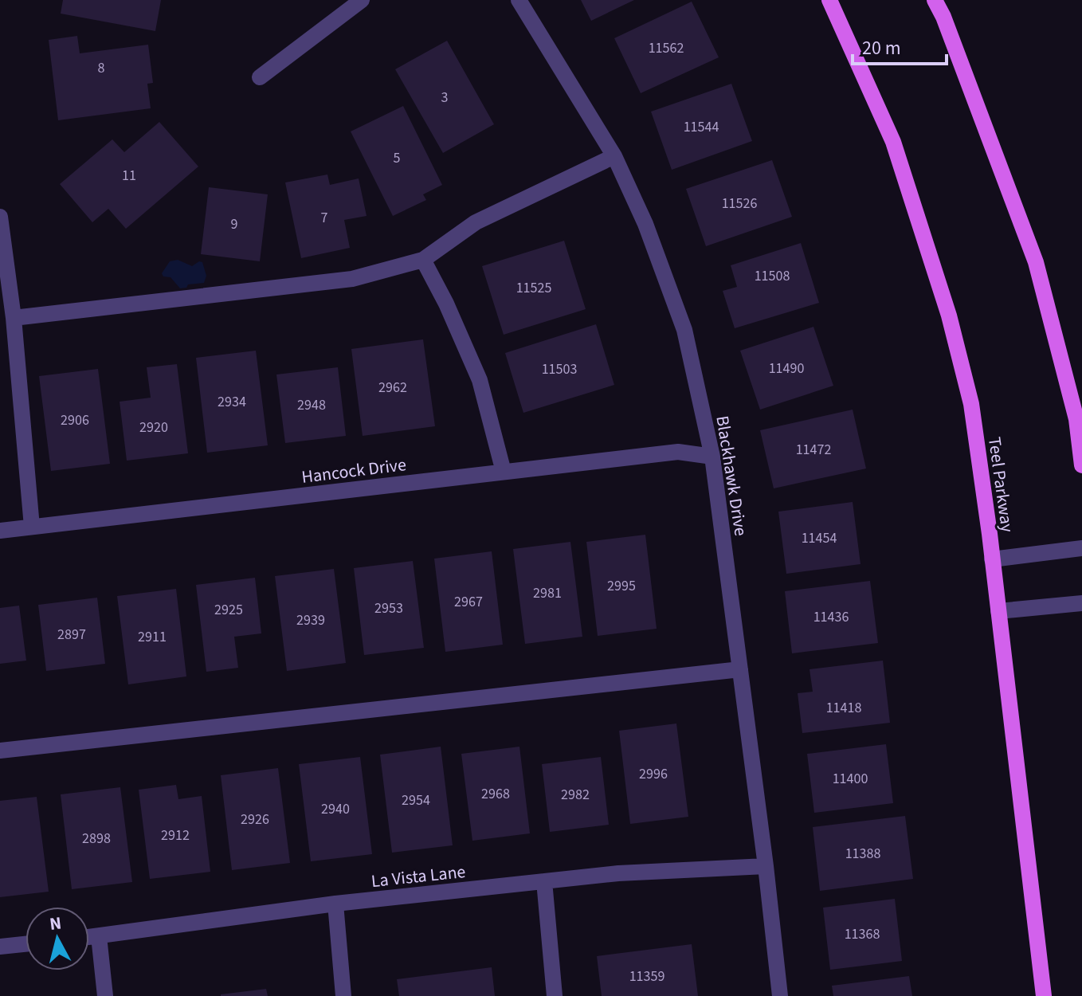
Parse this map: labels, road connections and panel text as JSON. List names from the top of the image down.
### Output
{
  "streets": {
    "main road": ["Teel Parkway"],
    "street": ["Hancock Drive", "Blackhawk Drive", "La Vista Lane"]
  },
  "crossings": [
    ["Hancock Drive", "Blackhawk Drive"],
    ["Blackhawk Drive", "La Vista Lane"]
  ],
  "house_numbers": [
    "11562",
    "8",
    "3",
    "11544",
    "5",
    "11",
    "11526",
    "7",
    "9",
    "11508",
    "11525",
    "11490",
    "11503",
    "2962",
    "2934",
    "2948",
    "2906",
    "2920",
    "11472",
    "11454",
    "2995",
    "2981",
    "2967",
    "2953",
    "2925",
    "11436",
    "2939",
    "2897",
    "2911",
    "11418",
    "2996",
    "11400",
    "2968",
    "2982",
    "2954",
    "2940",
    "2926",
    "2912",
    "2898",
    "11388",
    "11368",
    "11359"
  ],
  "scale_bar": "20 m",
  "north": "top"
}
